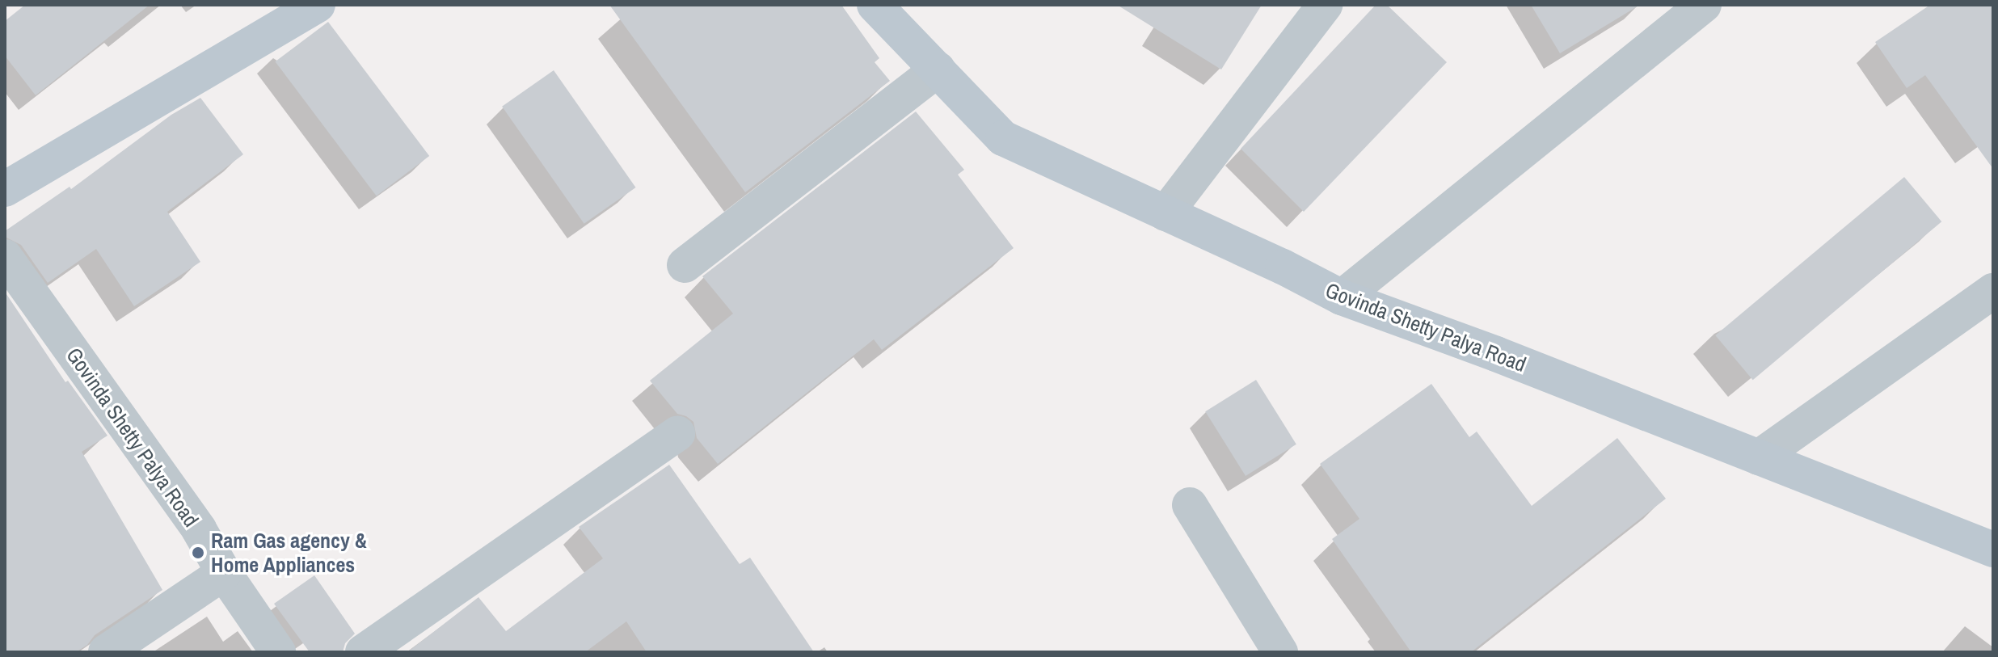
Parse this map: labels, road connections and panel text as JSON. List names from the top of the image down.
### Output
{
  "streets": {
    "street": ["Govinda Shetty Palya Road"]
  },
  "places": ["Ram Gas agency & Home Appliances"]
}
